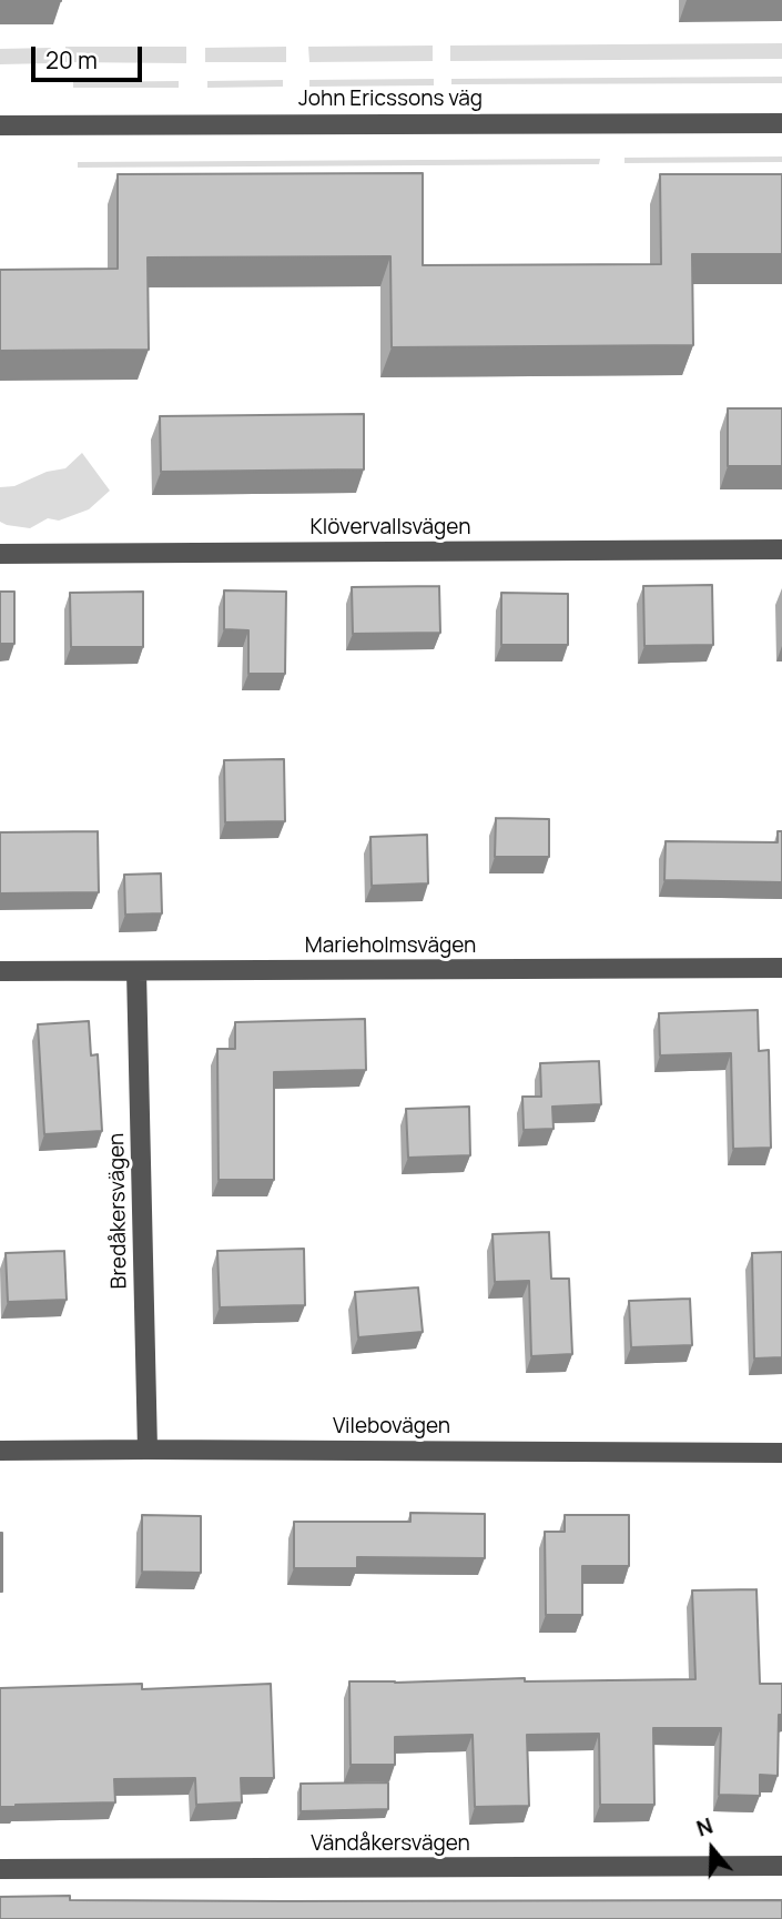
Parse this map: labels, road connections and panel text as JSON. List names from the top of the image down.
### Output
{
  "streets": {
    "street": [
      "John Ericssons väg",
      "Klövervallsvägen",
      "Marieholmsvägen",
      "Bredåkersvägen",
      "Vilebovägen",
      "Vändåkersvägen"
    ]
  },
  "crossings": [
    ["Marieholmsvägen", "Bredåkersvägen"],
    ["Bredåkersvägen", "Vilebovägen"]
  ],
  "scale_bar": "20 m",
  "north": "top"
}
